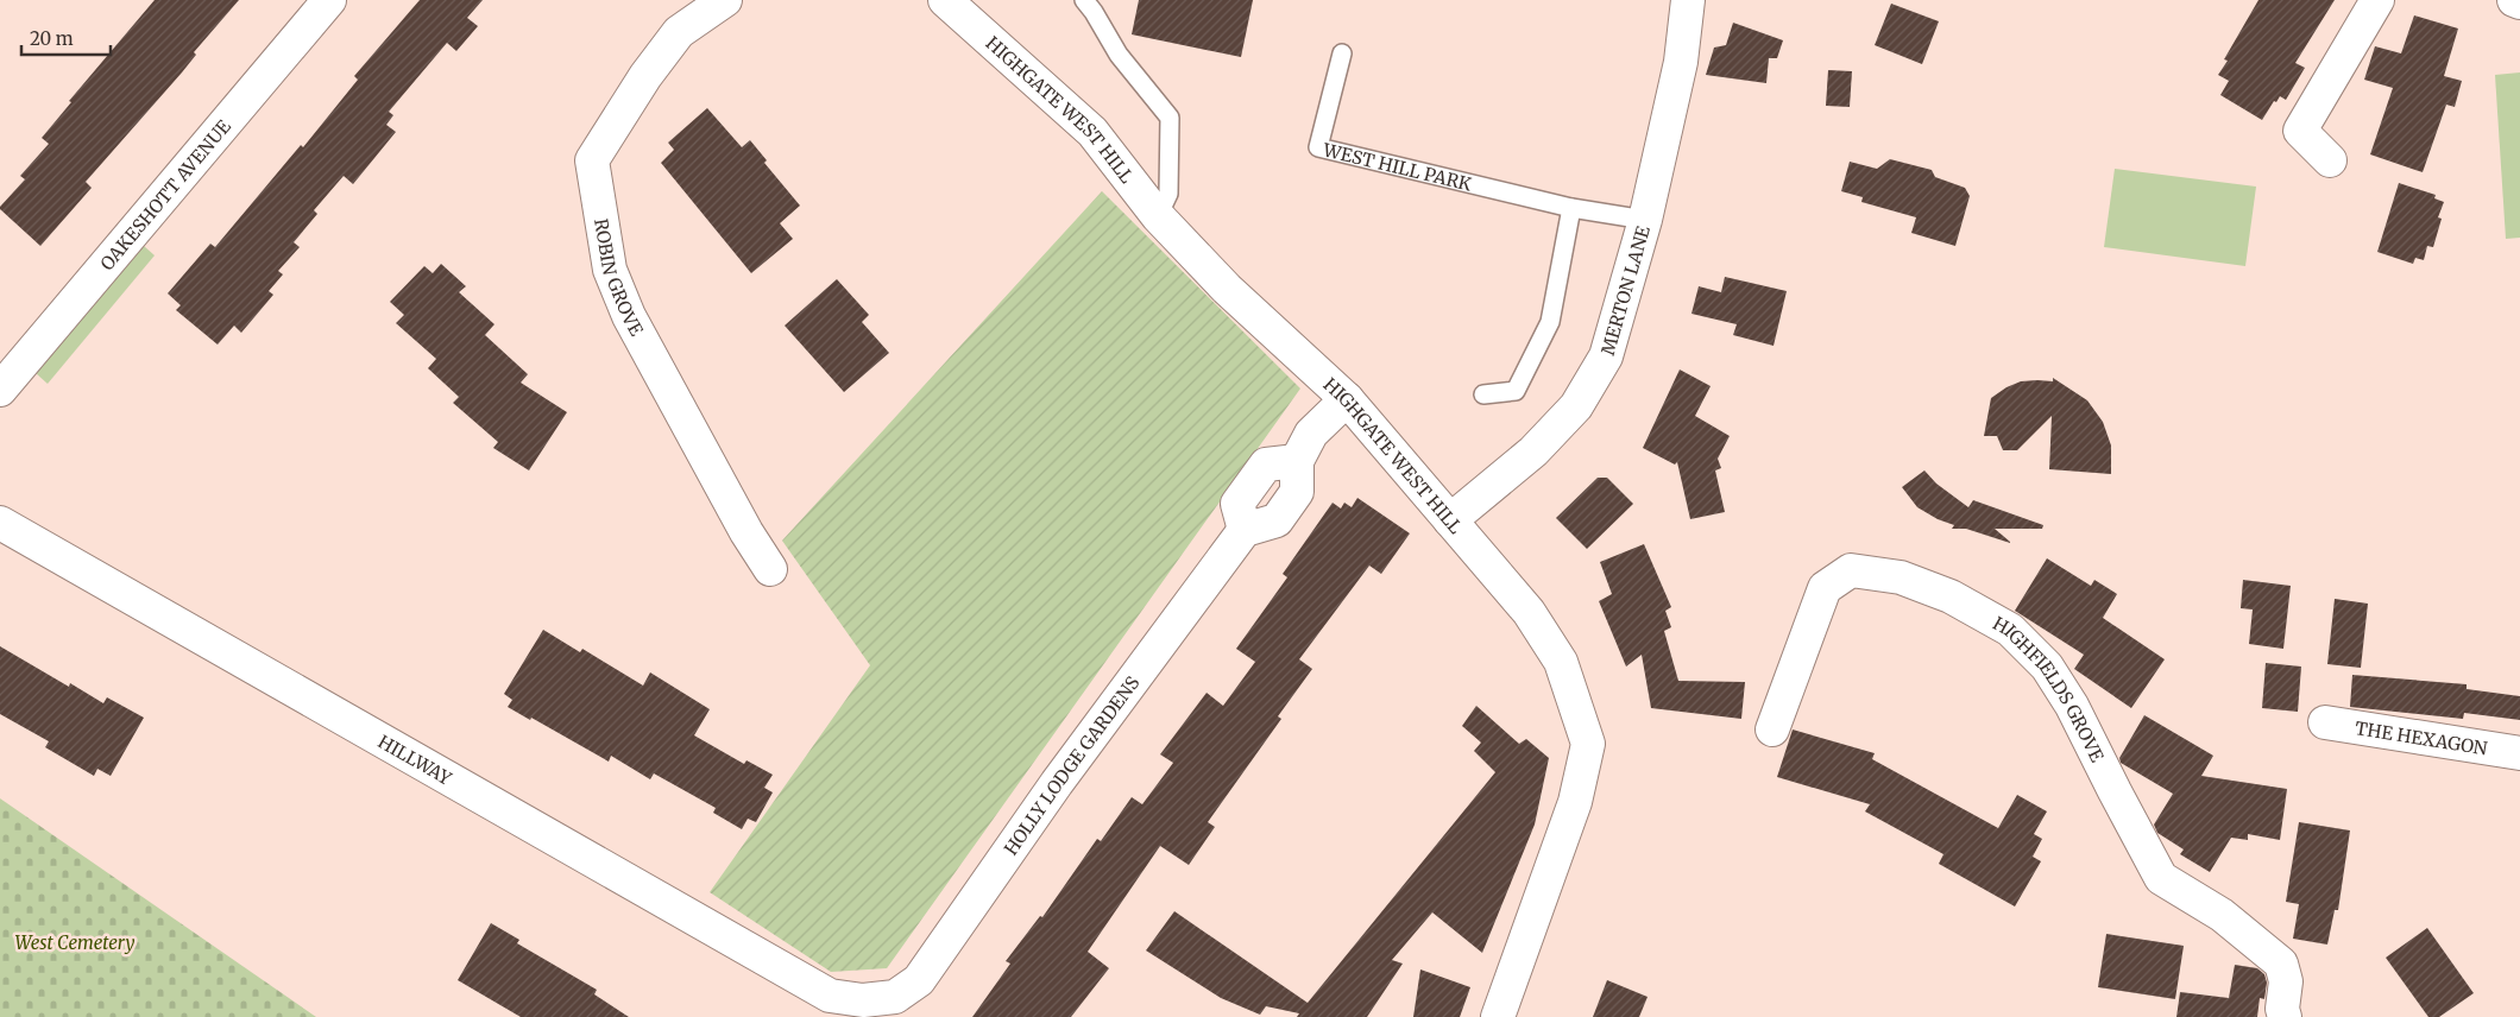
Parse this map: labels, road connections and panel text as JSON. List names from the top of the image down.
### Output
{
  "streets": {
    "street": [
      "HIGHGATE WEST HILL",
      "OAKESHOTT AVENUE",
      "ROBIN GROVE",
      "MERTON LANE",
      "HIGHFIELDS GROVE",
      "THE HEXAGON",
      "HILLWAY",
      "HOLLY LODGE GARDENS"
    ],
    "lane": ["WEST HILL PARK"]
  },
  "crossings": [
    ["HIGHGATE WEST HILL", "MERTON LANE"],
    ["HIGHGATE WEST HILL", "HOLLY LODGE GARDENS"],
    ["WEST HILL PARK", "MERTON LANE"],
    ["HILLWAY", "HOLLY LODGE GARDENS"]
  ],
  "parks": ["West Cemetery"],
  "scale_bar": "20 m"
}
